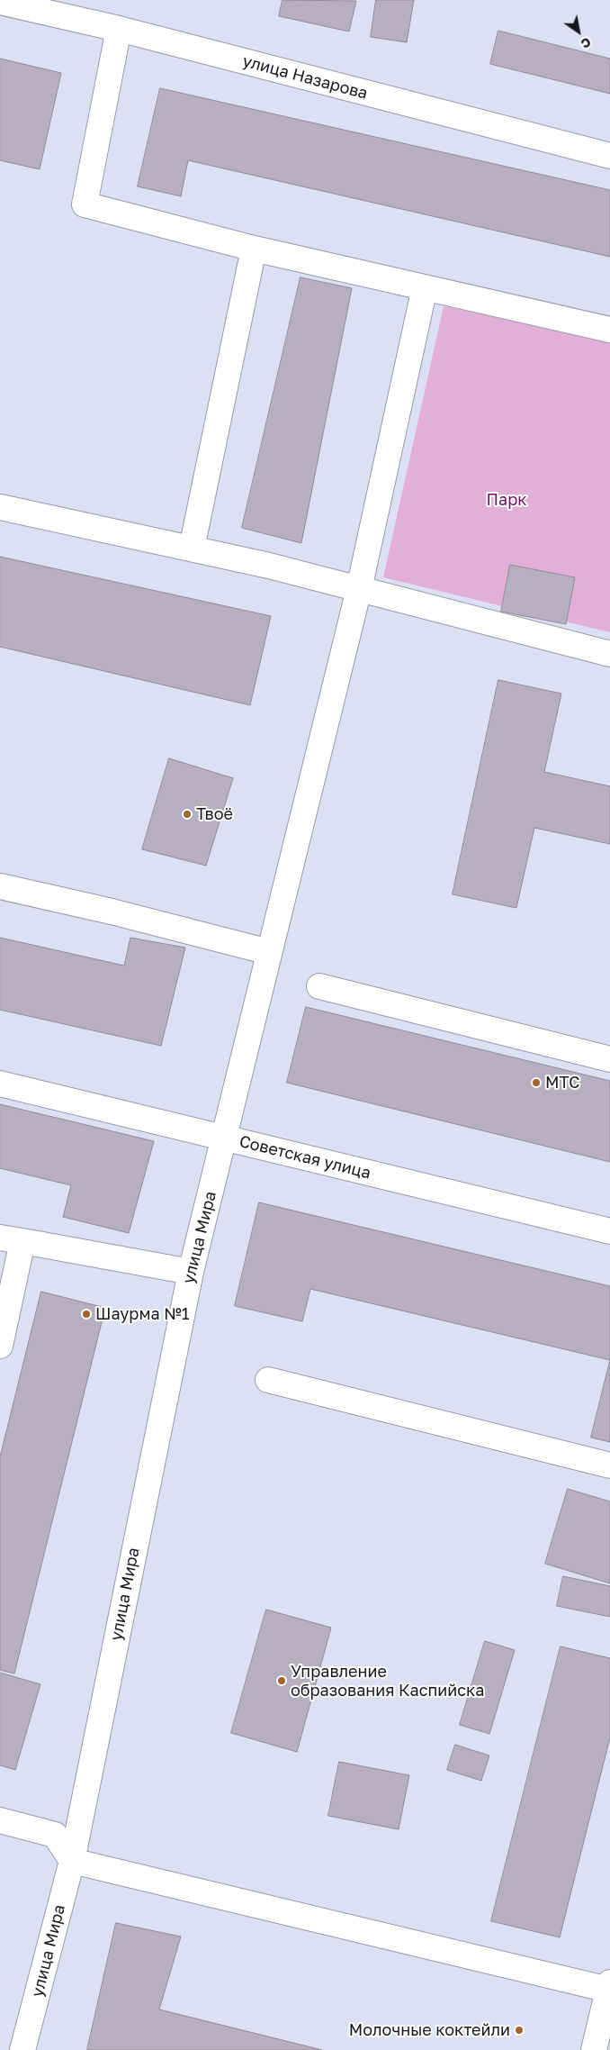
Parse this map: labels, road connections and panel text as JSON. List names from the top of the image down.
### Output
{
  "streets": {
    "street": ["улица Назарова", "Советская улица", "улица Мира"]
  },
  "crossings": [
    ["Советская улица", "улица Мира"]
  ],
  "parks": ["Парк"],
  "places": [
    "Твоё",
    "МТС",
    "Шаурма №1",
    "Управление образования Каспийска",
    "Молочные коктейли"
  ],
  "north": "bottom right"
}
